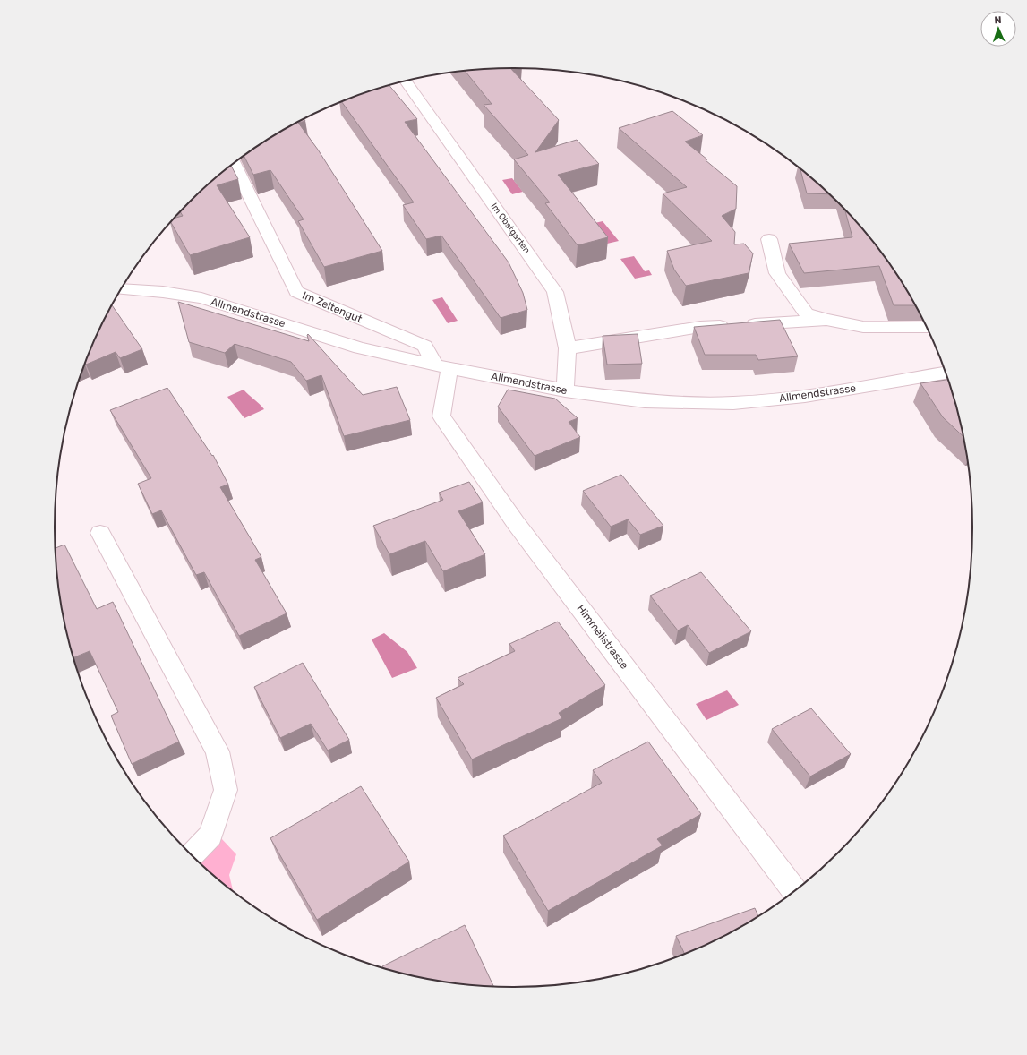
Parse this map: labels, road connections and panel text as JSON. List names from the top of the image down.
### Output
{
  "streets": {
    "street": [
      "Im Obstgarten",
      "Im Zeltengut",
      "Allmendstrasse",
      "Himmelistrasse"
    ]
  },
  "crossings": [
    ["Im Obstgarten", "Allmendstrasse"],
    ["Im Zeltengut", "Allmendstrasse"],
    ["Im Zeltengut", "Himmelistrasse"],
    ["Allmendstrasse", "Himmelistrasse"]
  ],
  "north": "top"
}
